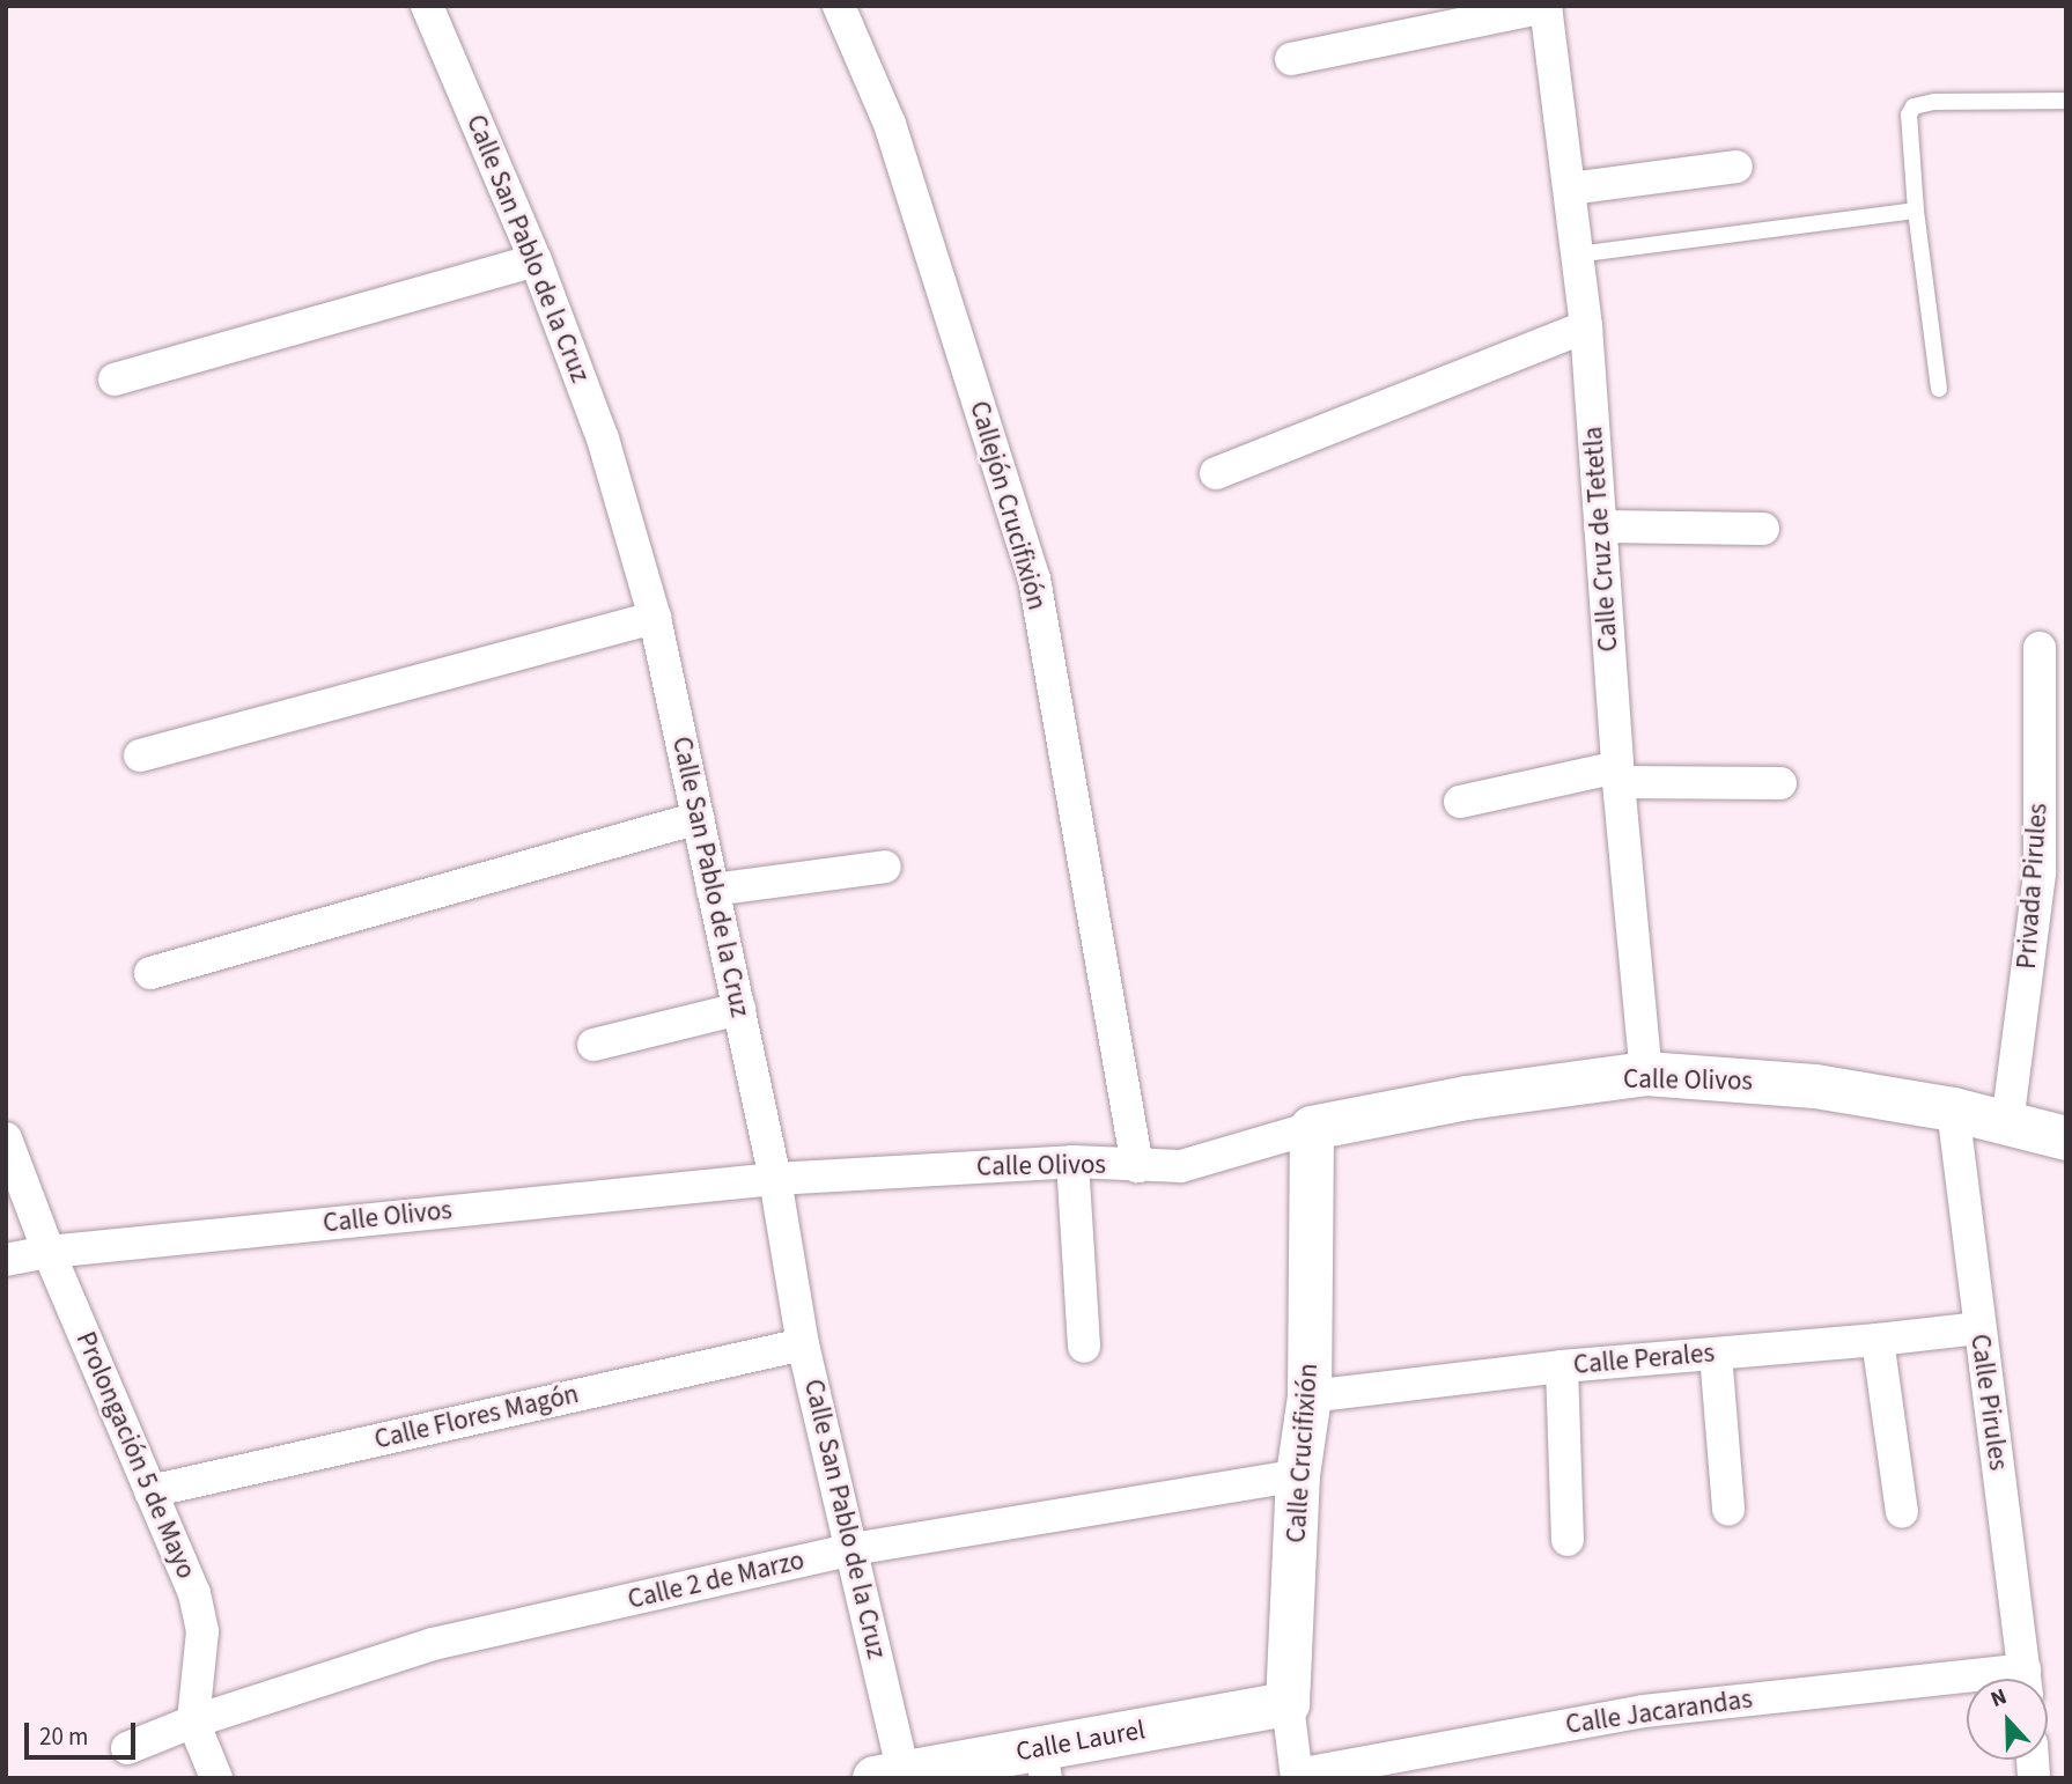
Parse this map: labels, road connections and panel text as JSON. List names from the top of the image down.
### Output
{
  "streets": {
    "street": [
      "Calle San Pablo de la Cruz",
      "Callejón Crucifixión",
      "Calle Cruz de Tetetla",
      "Privada Pirules",
      "Calle Olivos",
      "Calle Perales",
      "Calle Pirules",
      "Calle Flores Magón",
      "Calle Crucifixión",
      "Prolongación 5 de Mayo",
      "Calle 2 de Marzo",
      "Calle Jacarandas",
      "Calle Laurel"
    ]
  },
  "crossings": [
    ["Calle San Pablo de la Cruz", "Calle Olivos"],
    ["Calle San Pablo de la Cruz", "Calle Flores Magón"],
    ["Calle San Pablo de la Cruz", "Calle 2 de Marzo"],
    ["Calle San Pablo de la Cruz", "Calle Laurel"],
    ["Callejón Crucifixión", "Calle Olivos"],
    ["Calle Cruz de Tetetla", "Calle Olivos"],
    ["Privada Pirules", "Calle Olivos"],
    ["Calle Olivos", "Calle Pirules"],
    ["Calle Olivos", "Calle Crucifixión"],
    ["Calle Olivos", "Prolongación 5 de Mayo"],
    ["Calle Perales", "Calle Pirules"],
    ["Calle Perales", "Calle Crucifixión"],
    ["Calle Flores Magón", "Prolongación 5 de Mayo"],
    ["Calle Crucifixión", "Calle 2 de Marzo"],
    ["Calle Crucifixión", "Calle Jacarandas"],
    ["Calle Crucifixión", "Calle Laurel"],
    ["Prolongación 5 de Mayo", "Calle 2 de Marzo"]
  ],
  "scale_bar": "20 m",
  "north": "top"
}
